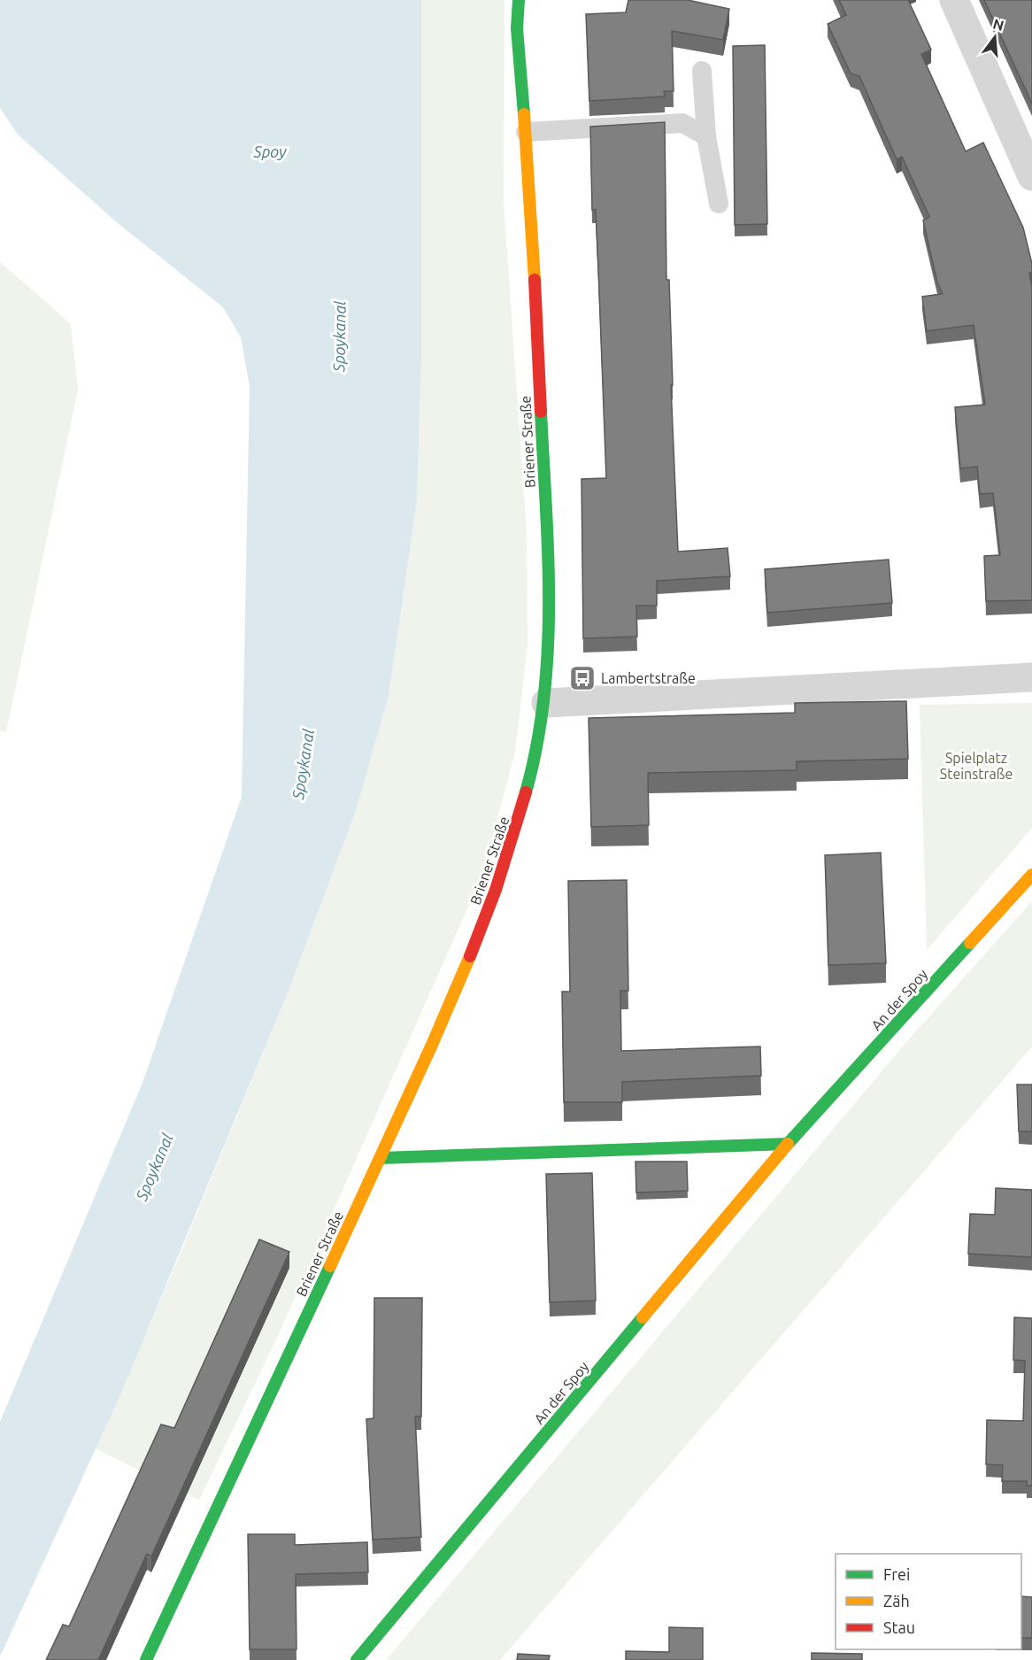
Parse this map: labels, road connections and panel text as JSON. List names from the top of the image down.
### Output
{
  "streets": {
    "street": ["Briener Straße", "An der Spoy"]
  },
  "water": ["Spoy", "Spoykanal"],
  "parks": ["Spielplatz Steinstraße"],
  "places": {
    "bus stop": ["Lambertstraße"]
  },
  "legend": ["Frei", "Zäh", "Stau"],
  "north": "top"
}
